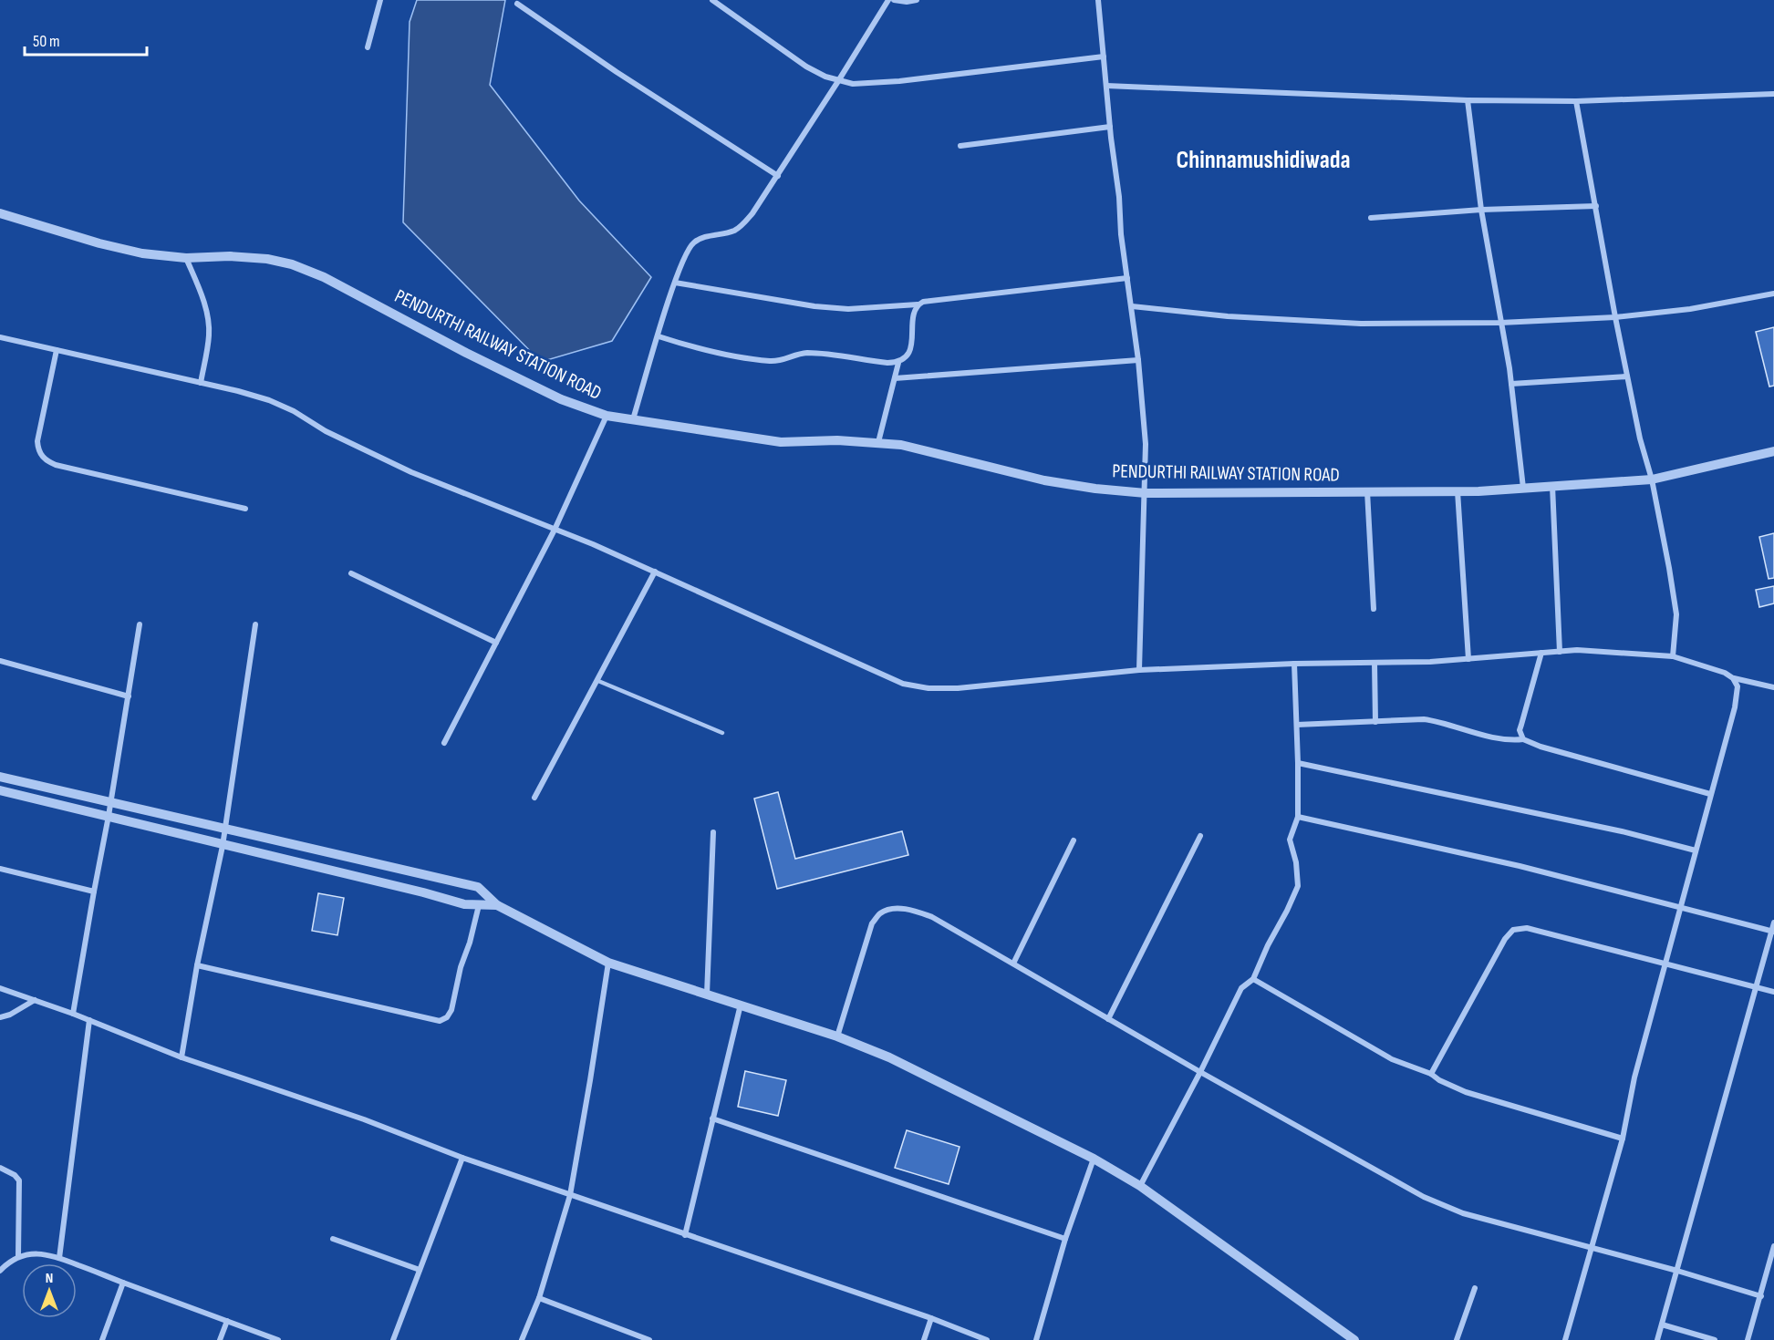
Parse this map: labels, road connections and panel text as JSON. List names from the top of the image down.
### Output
{
  "streets": {
    "street": ["PENDURTHI RAILWAY STATION ROAD"]
  },
  "districts": ["Chinnamushidiwada"],
  "scale_bar": "50 m",
  "north": "top"
}
